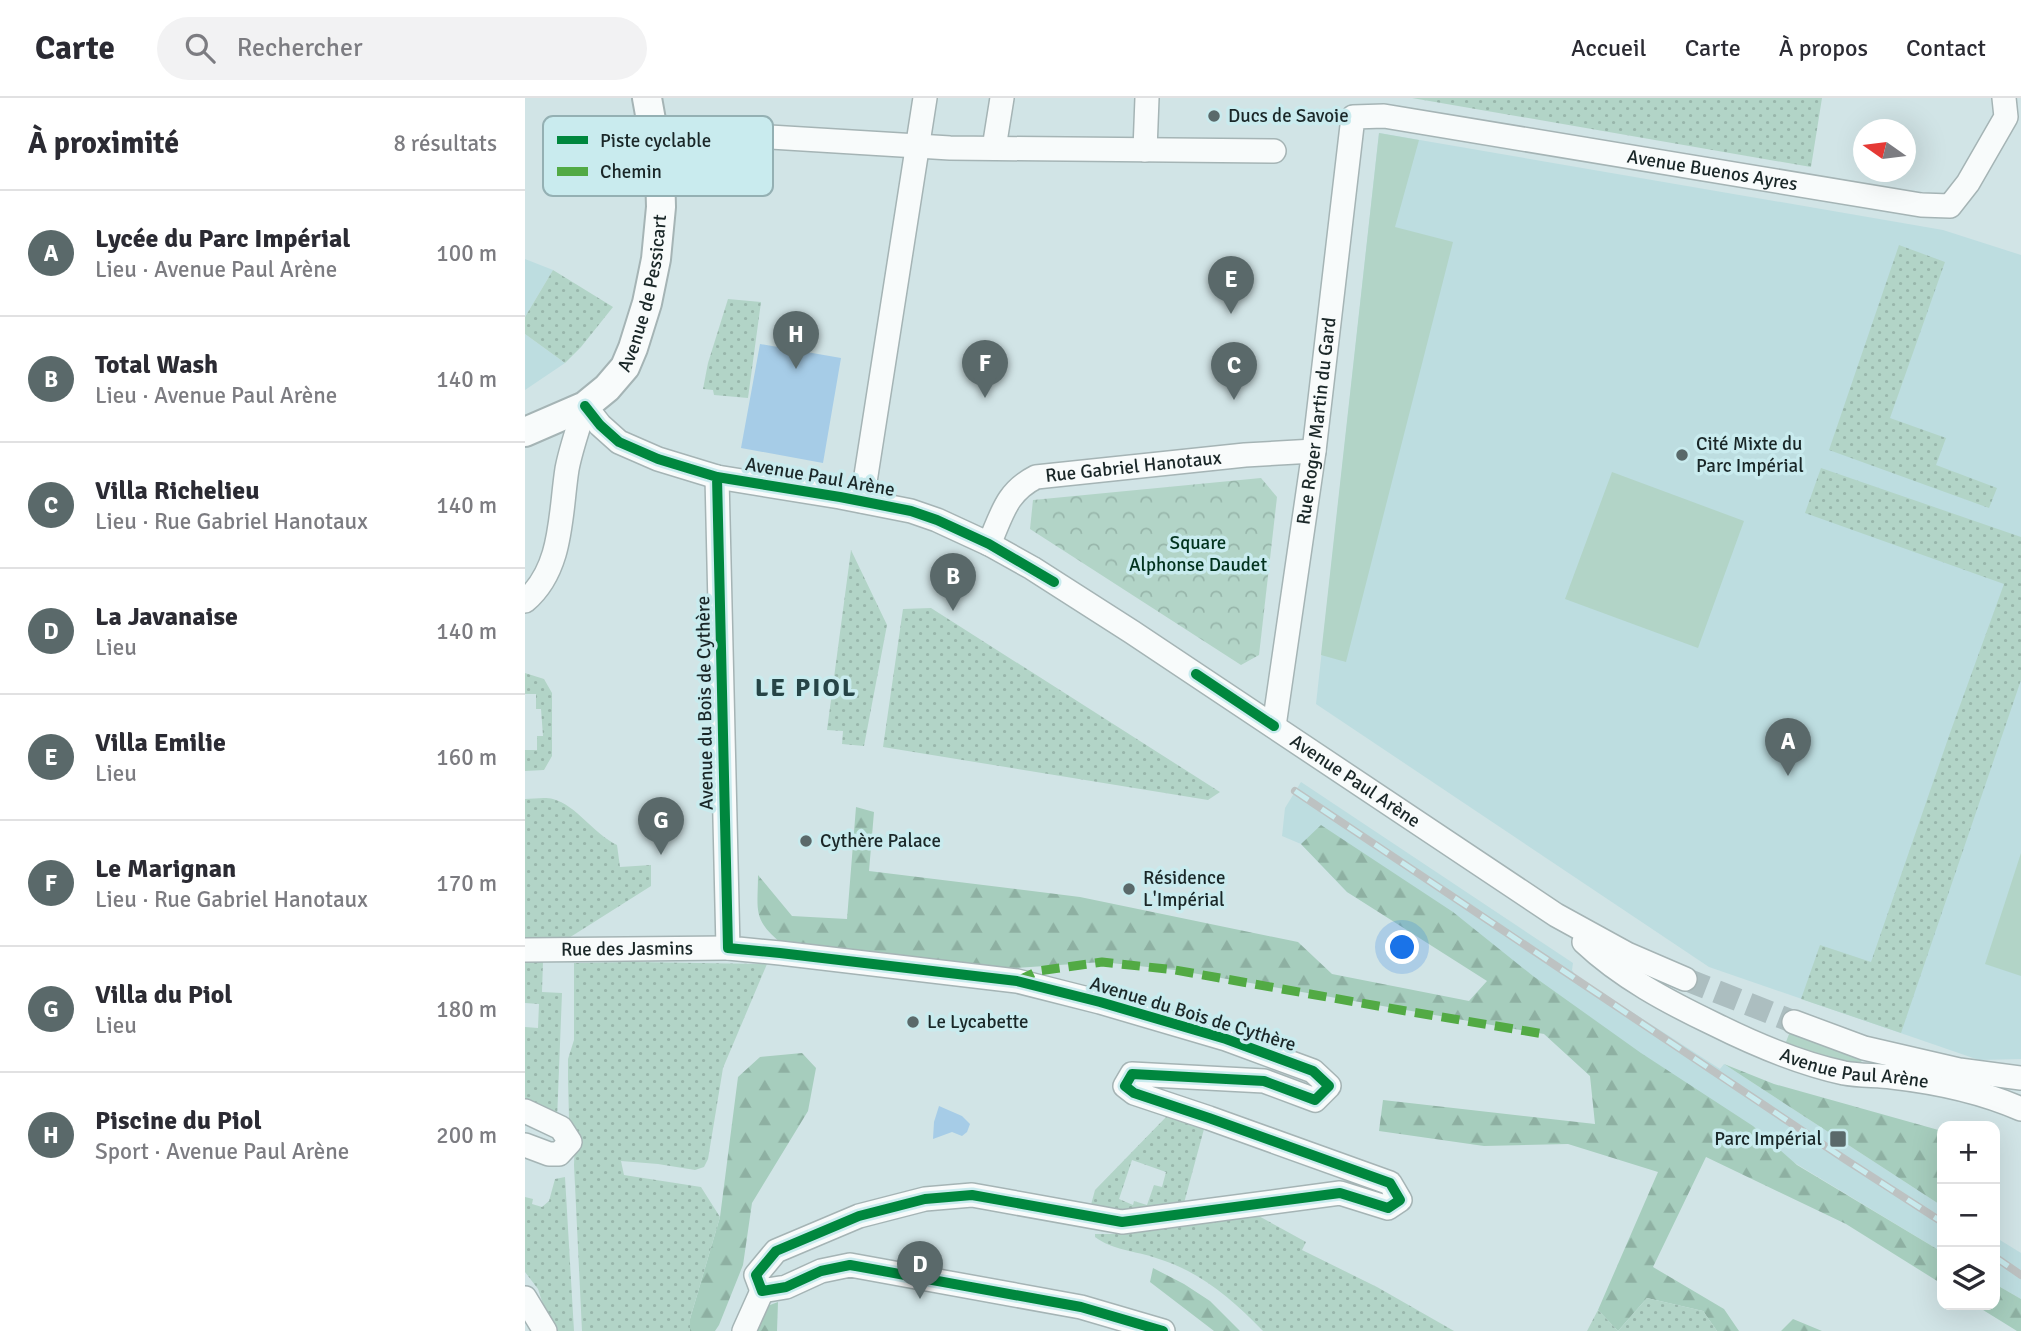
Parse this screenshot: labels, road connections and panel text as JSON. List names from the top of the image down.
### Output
{
  "streets": {
    "street": [
      "Avenue Buenos Ayres",
      "Avenue de Pessicart",
      "Rue Roger Martin du Gard",
      "Rue Gabriel Hanotaux",
      "Avenue Paul Arène",
      "Avenue du Bois de Cythère",
      "Rue des Jasmins"
    ]
  },
  "crossings": [
    ["Avenue Buenos Ayres", "Rue Roger Martin du Gard"],
    ["Avenue de Pessicart", "Avenue Paul Arène"],
    ["Rue Roger Martin du Gard", "Rue Gabriel Hanotaux"],
    ["Rue Roger Martin du Gard", "Avenue Paul Arène"],
    ["Rue Gabriel Hanotaux", "Avenue Paul Arène"],
    ["Avenue Paul Arène", "Avenue du Bois de Cythère"],
    ["Avenue du Bois de Cythère", "Rue des Jasmins"]
  ],
  "districts": ["LE PIOL"],
  "parks": ["Square Alphonse Daudet"],
  "places": {
    "other": [
      "Ducs de Savoie",
      "Cité Mixte du Parc Impérial",
      "Cythère Palace",
      "Résidence L'Impérial",
      "Le Lycabette"
    ],
    "transit": ["Parc Impérial"]
  },
  "legend": ["Piste cyclable", "Chemin"],
  "north": "left",
  "page": {
    "header": "Carte",
    "search": "Rechercher",
    "nav": [
      "Accueil",
      "Carte",
      "À propos",
      "Contact"
    ],
    "heading": ["À proximité", "8 résultats"],
    "list": [
      {
        "mark": "A",
        "name": "Lycée du Parc Impérial",
        "note": "Lieu · Avenue Paul Arène",
        "value": "100 m"
      },
      {
        "mark": "B",
        "name": "Total Wash",
        "note": "Lieu · Avenue Paul Arène",
        "value": "140 m"
      },
      {
        "mark": "C",
        "name": "Villa Richelieu",
        "note": "Lieu · Rue Gabriel Hanotaux",
        "value": "140 m"
      },
      {
        "mark": "D",
        "name": "La Javanaise",
        "note": "Lieu",
        "value": "140 m"
      },
      {
        "mark": "E",
        "name": "Villa Emilie",
        "note": "Lieu",
        "value": "160 m"
      },
      {
        "mark": "F",
        "name": "Le Marignan",
        "note": "Lieu · Rue Gabriel Hanotaux",
        "value": "170 m"
      },
      {
        "mark": "G",
        "name": "Villa du Piol",
        "note": "Lieu",
        "value": "180 m"
      },
      {
        "mark": "H",
        "name": "Piscine du Piol",
        "note": "Sport · Avenue Paul Arène",
        "value": "200 m"
      }
    ],
    "pins": [
      "E",
      "H",
      "F",
      "C",
      "B",
      "A",
      "G",
      "D"
    ],
    "map_buttons": ["+", "−"]
  }
}
